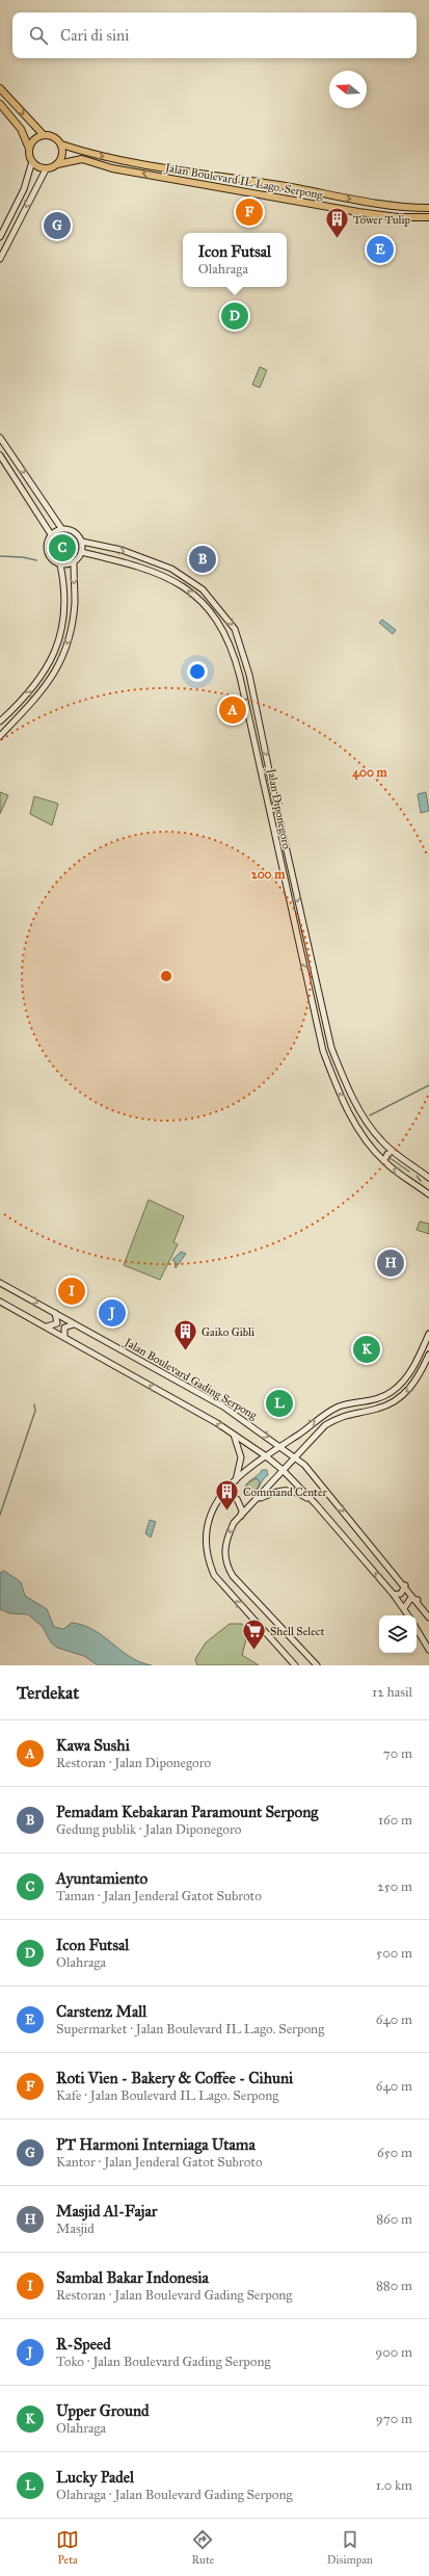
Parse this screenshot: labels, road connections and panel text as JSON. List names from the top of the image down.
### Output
{
  "streets": {
    "main road": ["Jalan Boulevard IL Lago. Serpong"],
    "street": ["Jalan Diponegoro", "Jalan Boulevard Gading Serpong"]
  },
  "places": {
    "building": ["Tower Tulip", "Gaiko Gibli", "Command Center"],
    "supermarket": ["Shell Select"]
  },
  "north": "left",
  "page": {
    "search": "Cari di sini",
    "pins": [
      "F",
      "G",
      "E",
      "D",
      "C",
      "B",
      "A",
      "H",
      "I",
      "J",
      "K",
      "L"
    ],
    "popup": ["Icon Futsal", "Olahraga"],
    "heading": ["Terdekat", "12 hasil"],
    "list": [
      {
        "mark": "A",
        "name": "Kawa Sushi",
        "note": "Restoran · Jalan Diponegoro",
        "value": "70 m"
      },
      {
        "mark": "B",
        "name": "Pemadam Kebakaran Paramount Serpong",
        "note": "Gedung publik · Jalan Diponegoro",
        "value": "160 m"
      },
      {
        "mark": "C",
        "name": "Ayuntamiento",
        "note": "Taman · Jalan Jenderal Gatot Subroto",
        "value": "250 m"
      },
      {
        "mark": "D",
        "name": "Icon Futsal",
        "note": "Olahraga",
        "value": "500 m"
      },
      {
        "mark": "E",
        "name": "Carstenz Mall",
        "note": "Supermarket · Jalan Boulevard IL Lago. Serpong",
        "value": "640 m"
      },
      {
        "mark": "F",
        "name": "Roti Vien - Bakery & Coffee - Cihuni",
        "note": "Kafe · Jalan Boulevard IL Lago. Serpong",
        "value": "640 m"
      },
      {
        "mark": "G",
        "name": "PT Harmoni Interniaga Utama",
        "note": "Kantor · Jalan Jenderal Gatot Subroto",
        "value": "650 m"
      },
      {
        "mark": "H",
        "name": "Masjid Al-Fajar",
        "note": "Masjid",
        "value": "860 m"
      },
      {
        "mark": "I",
        "name": "Sambal Bakar Indonesia",
        "note": "Restoran · Jalan Boulevard Gading Serpong",
        "value": "880 m"
      },
      {
        "mark": "J",
        "name": "R-Speed",
        "note": "Toko · Jalan Boulevard Gading Serpong",
        "value": "900 m"
      },
      {
        "mark": "K",
        "name": "Upper Ground",
        "note": "Olahraga",
        "value": "970 m"
      },
      {
        "mark": "L",
        "name": "Lucky Padel",
        "note": "Olahraga · Jalan Boulevard Gading Serpong",
        "value": "1.0 km"
      }
    ],
    "nav": ["Peta", "Rute", "Disimpan"]
  },
  "rings": ["400 m", "200 m"]
}
